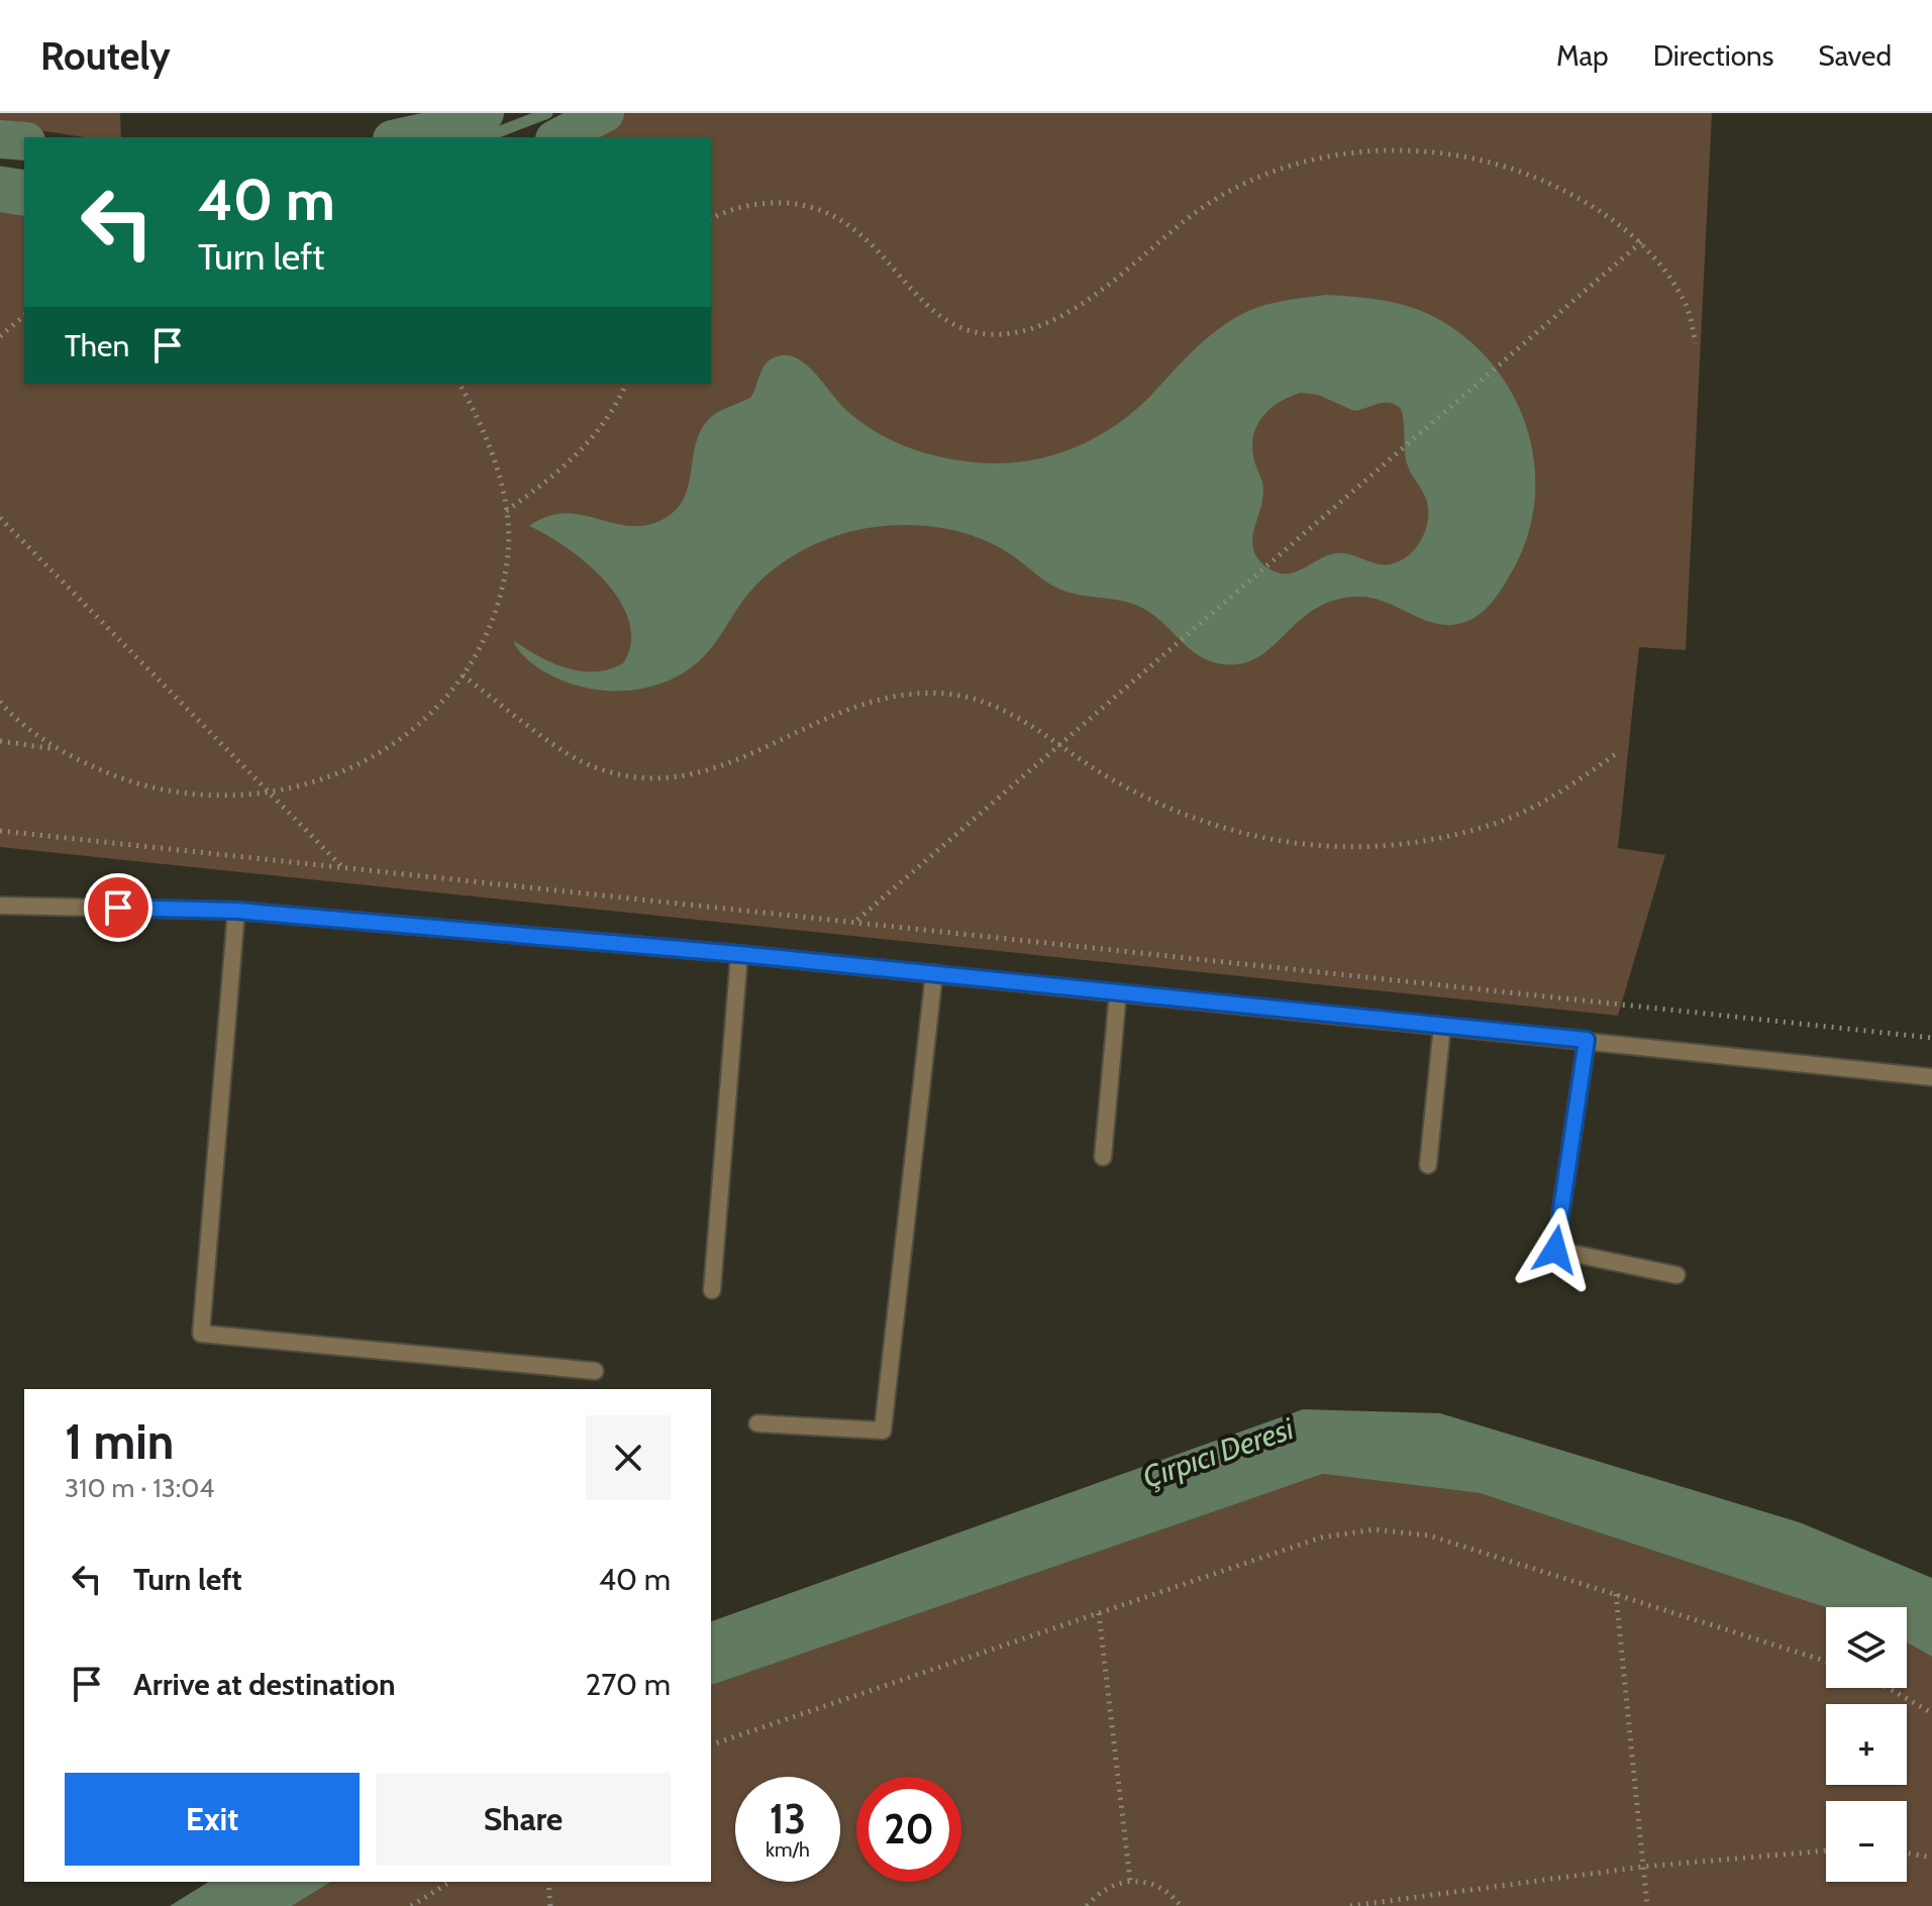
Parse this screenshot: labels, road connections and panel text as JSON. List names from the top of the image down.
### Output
{
  "water": ["Çırpıcı Deresi"],
  "page": {
    "header": "Routely",
    "nav": ["Map", "Directions", "Saved"],
    "turn": ["40 m", "Turn left"],
    "then": "Then",
    "heading": ["1 min", "310 m · 13:04"],
    "list": [
      {
        "name": "Turn left",
        "value": "40 m"
      },
      {
        "name": "Arrive at destination",
        "value": "270 m"
      }
    ],
    "map_buttons": ["+", "−"],
    "buttons": ["Exit", "Share"],
    "speed": "13 km/h",
    "limit": "20"
  }
}
